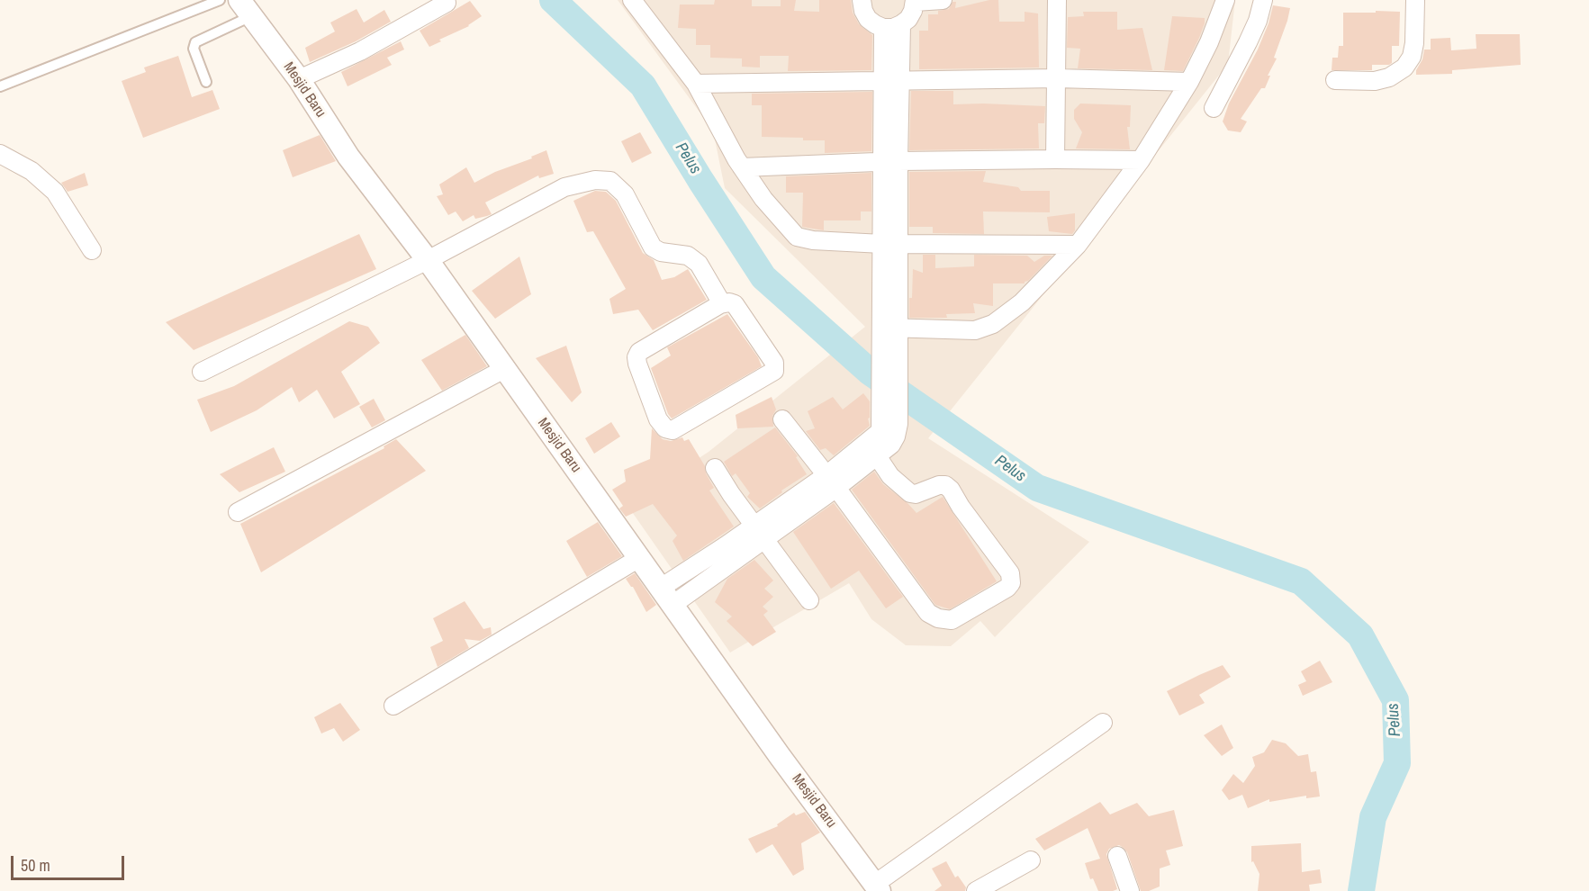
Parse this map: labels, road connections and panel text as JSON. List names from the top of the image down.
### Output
{
  "streets": {
    "street": ["Mesjid Baru"]
  },
  "water": ["Pelus"],
  "scale_bar": "50 m"
}
